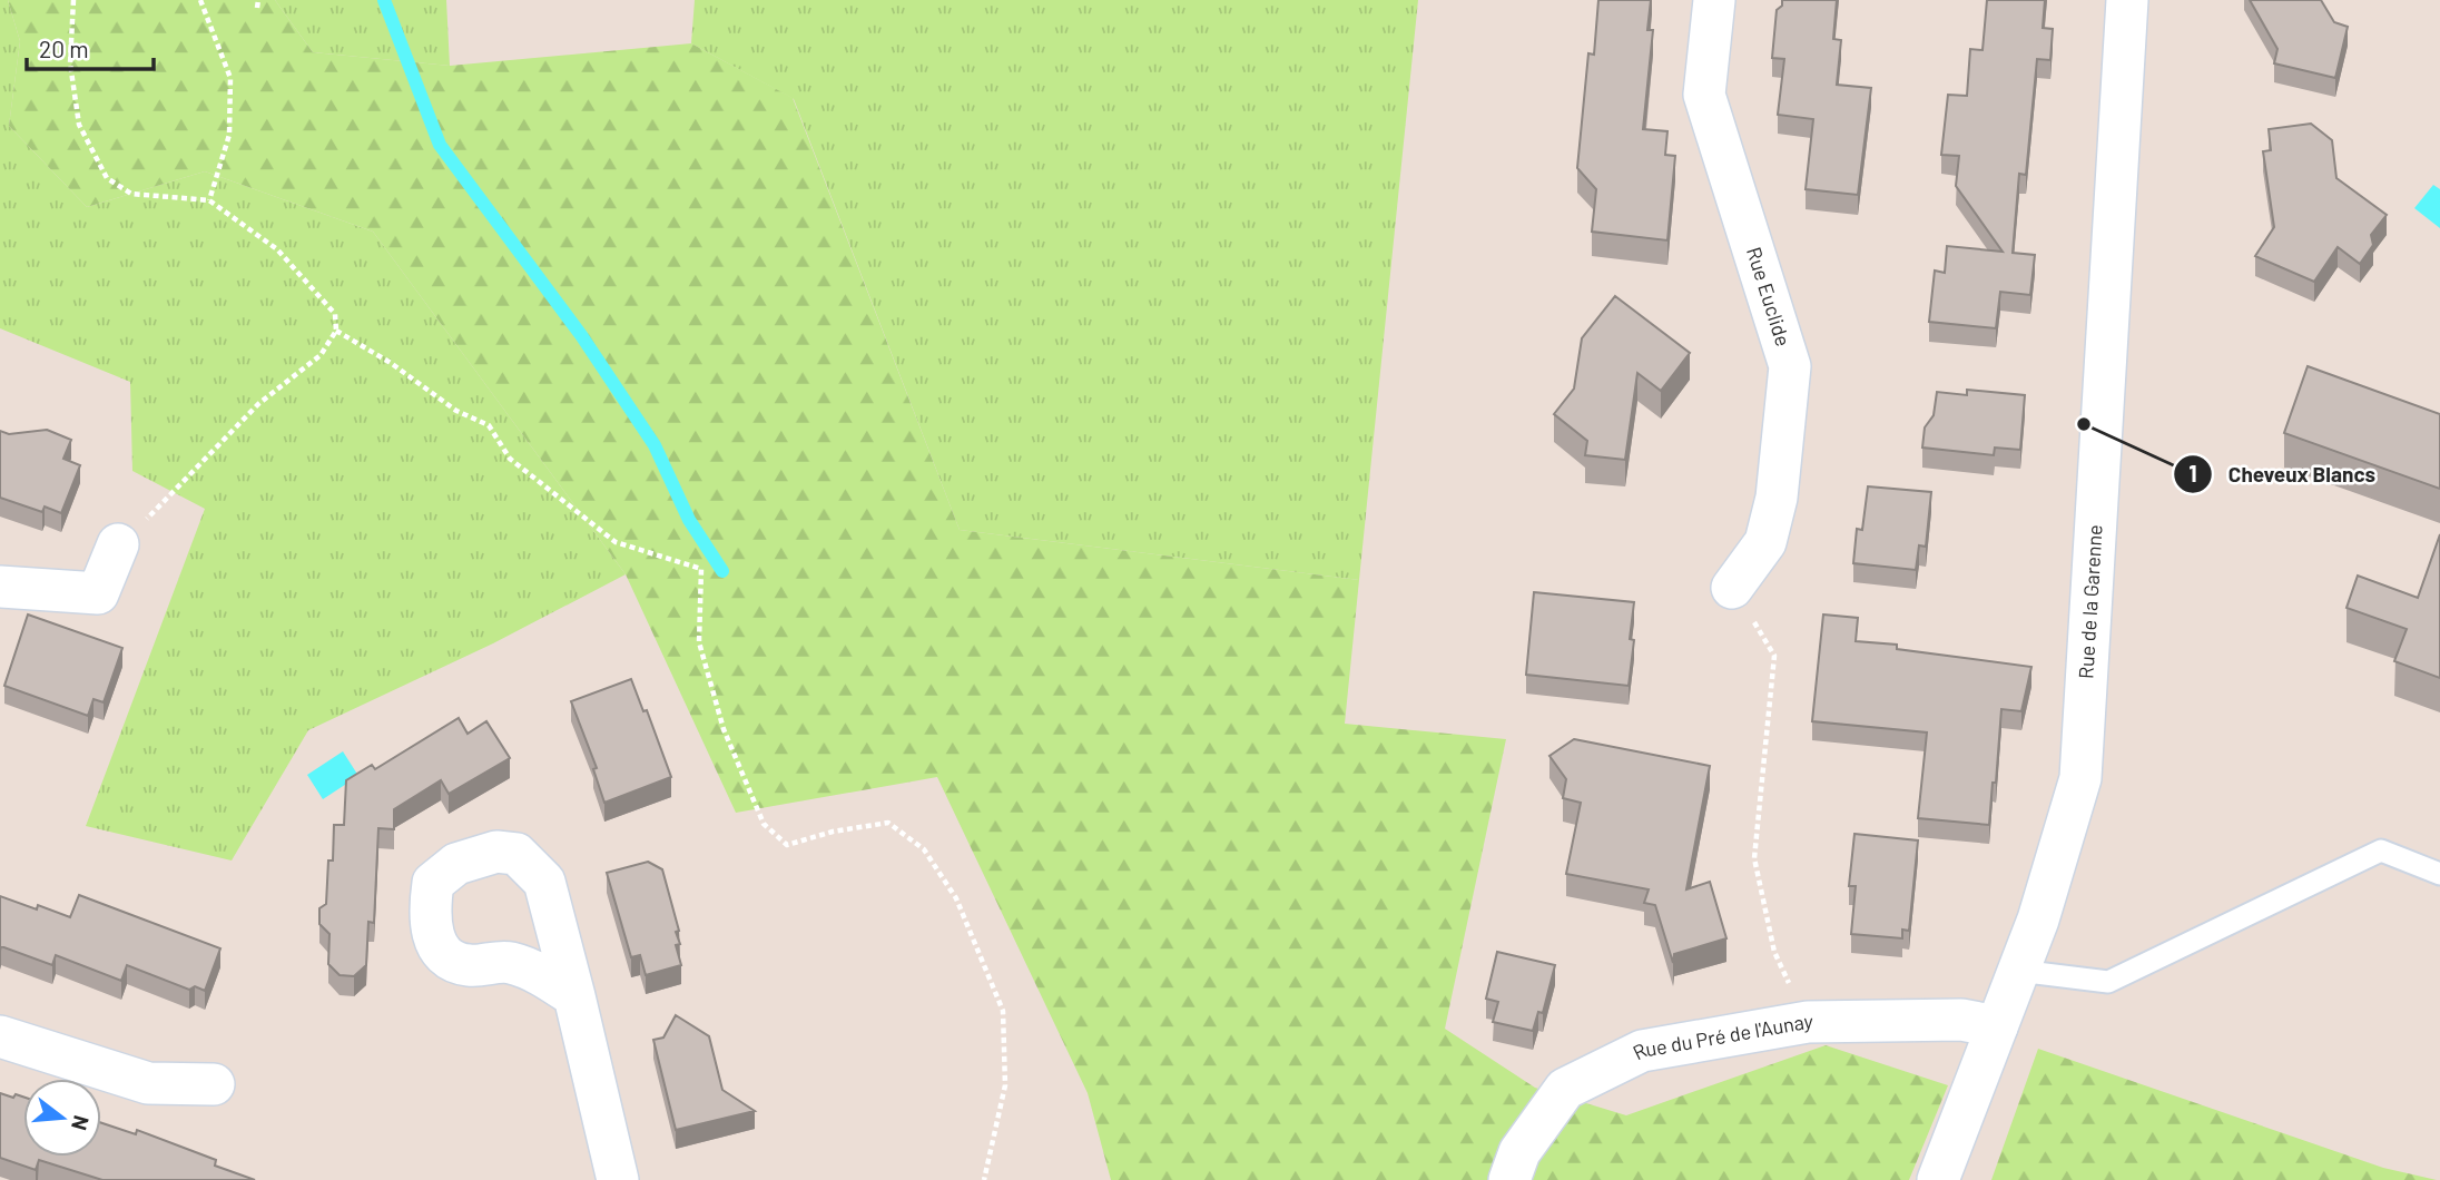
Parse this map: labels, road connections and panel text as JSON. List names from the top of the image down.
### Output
{
  "streets": {
    "street": ["Rue Euclide", "Rue de la Garenne", "Rue du Pré de l'Aunay"]
  },
  "crossings": [
    ["Rue de la Garenne", "Rue du Pré de l'Aunay"]
  ],
  "places": ["Cheveux Blancs"],
  "scale_bar": "20 m",
  "north": "right"
}
